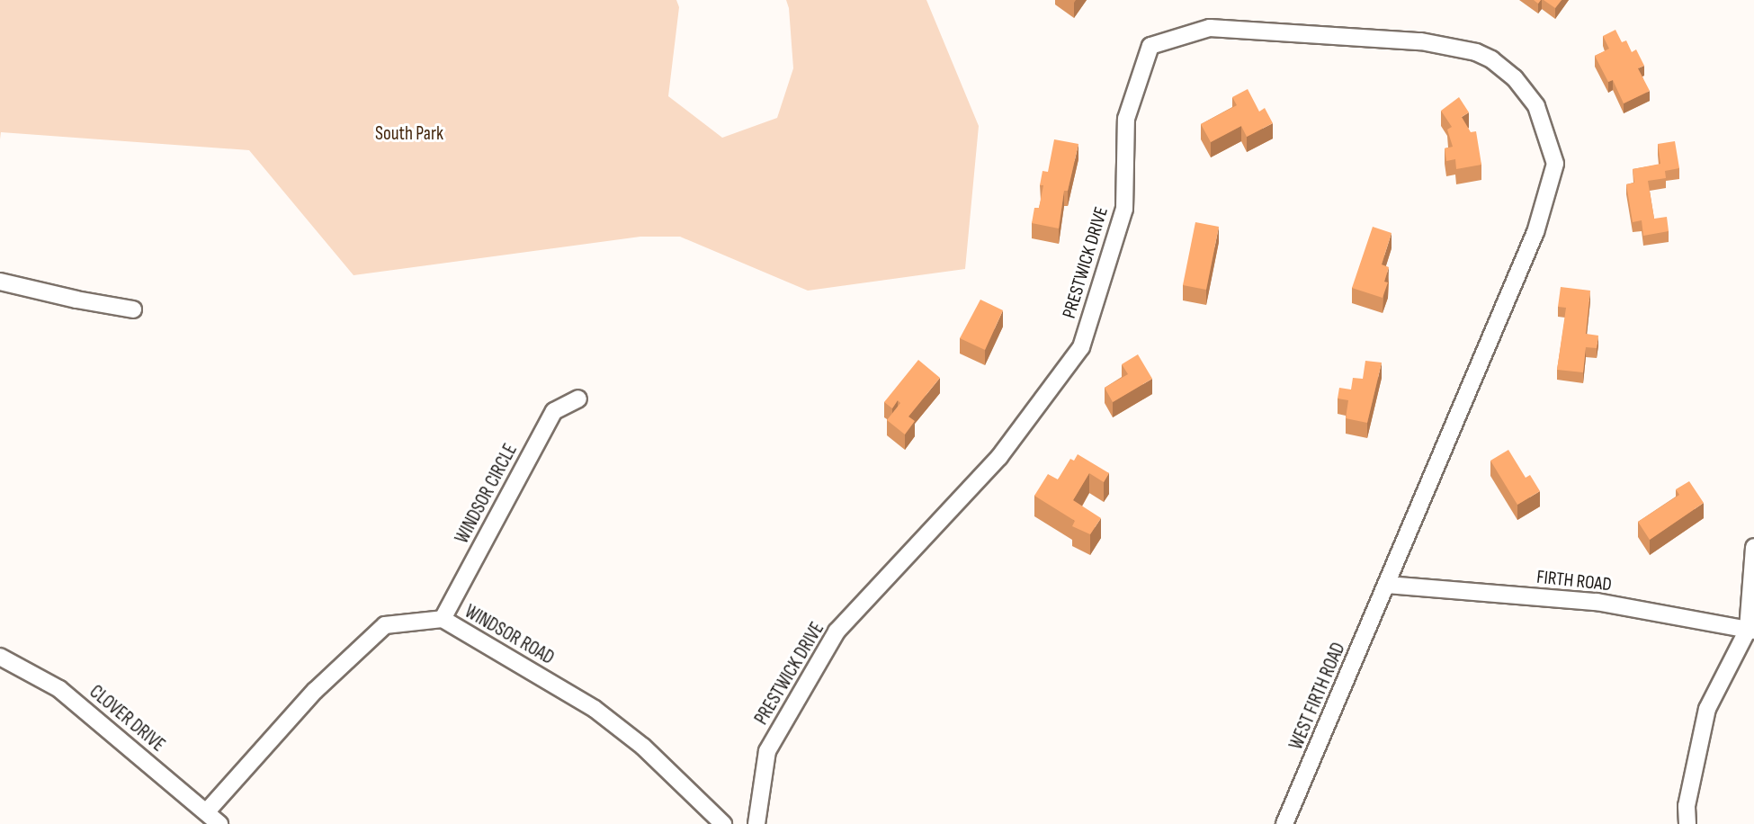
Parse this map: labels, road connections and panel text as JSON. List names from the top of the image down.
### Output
{
  "streets": {
    "street": [
      "PRESTWICK DRIVE",
      "WINDSOR CIRCLE",
      "FIRTH ROAD",
      "WINDSOR ROAD",
      "WEST FIRTH ROAD",
      "CLOVER DRIVE"
    ]
  },
  "crossings": [
    ["PRESTWICK DRIVE", "FIRTH ROAD"],
    ["PRESTWICK DRIVE", "WEST FIRTH ROAD"],
    ["WINDSOR CIRCLE", "WINDSOR ROAD"],
    ["FIRTH ROAD", "WEST FIRTH ROAD"],
    ["WINDSOR ROAD", "CLOVER DRIVE"]
  ],
  "parks": ["South Park"]
}
